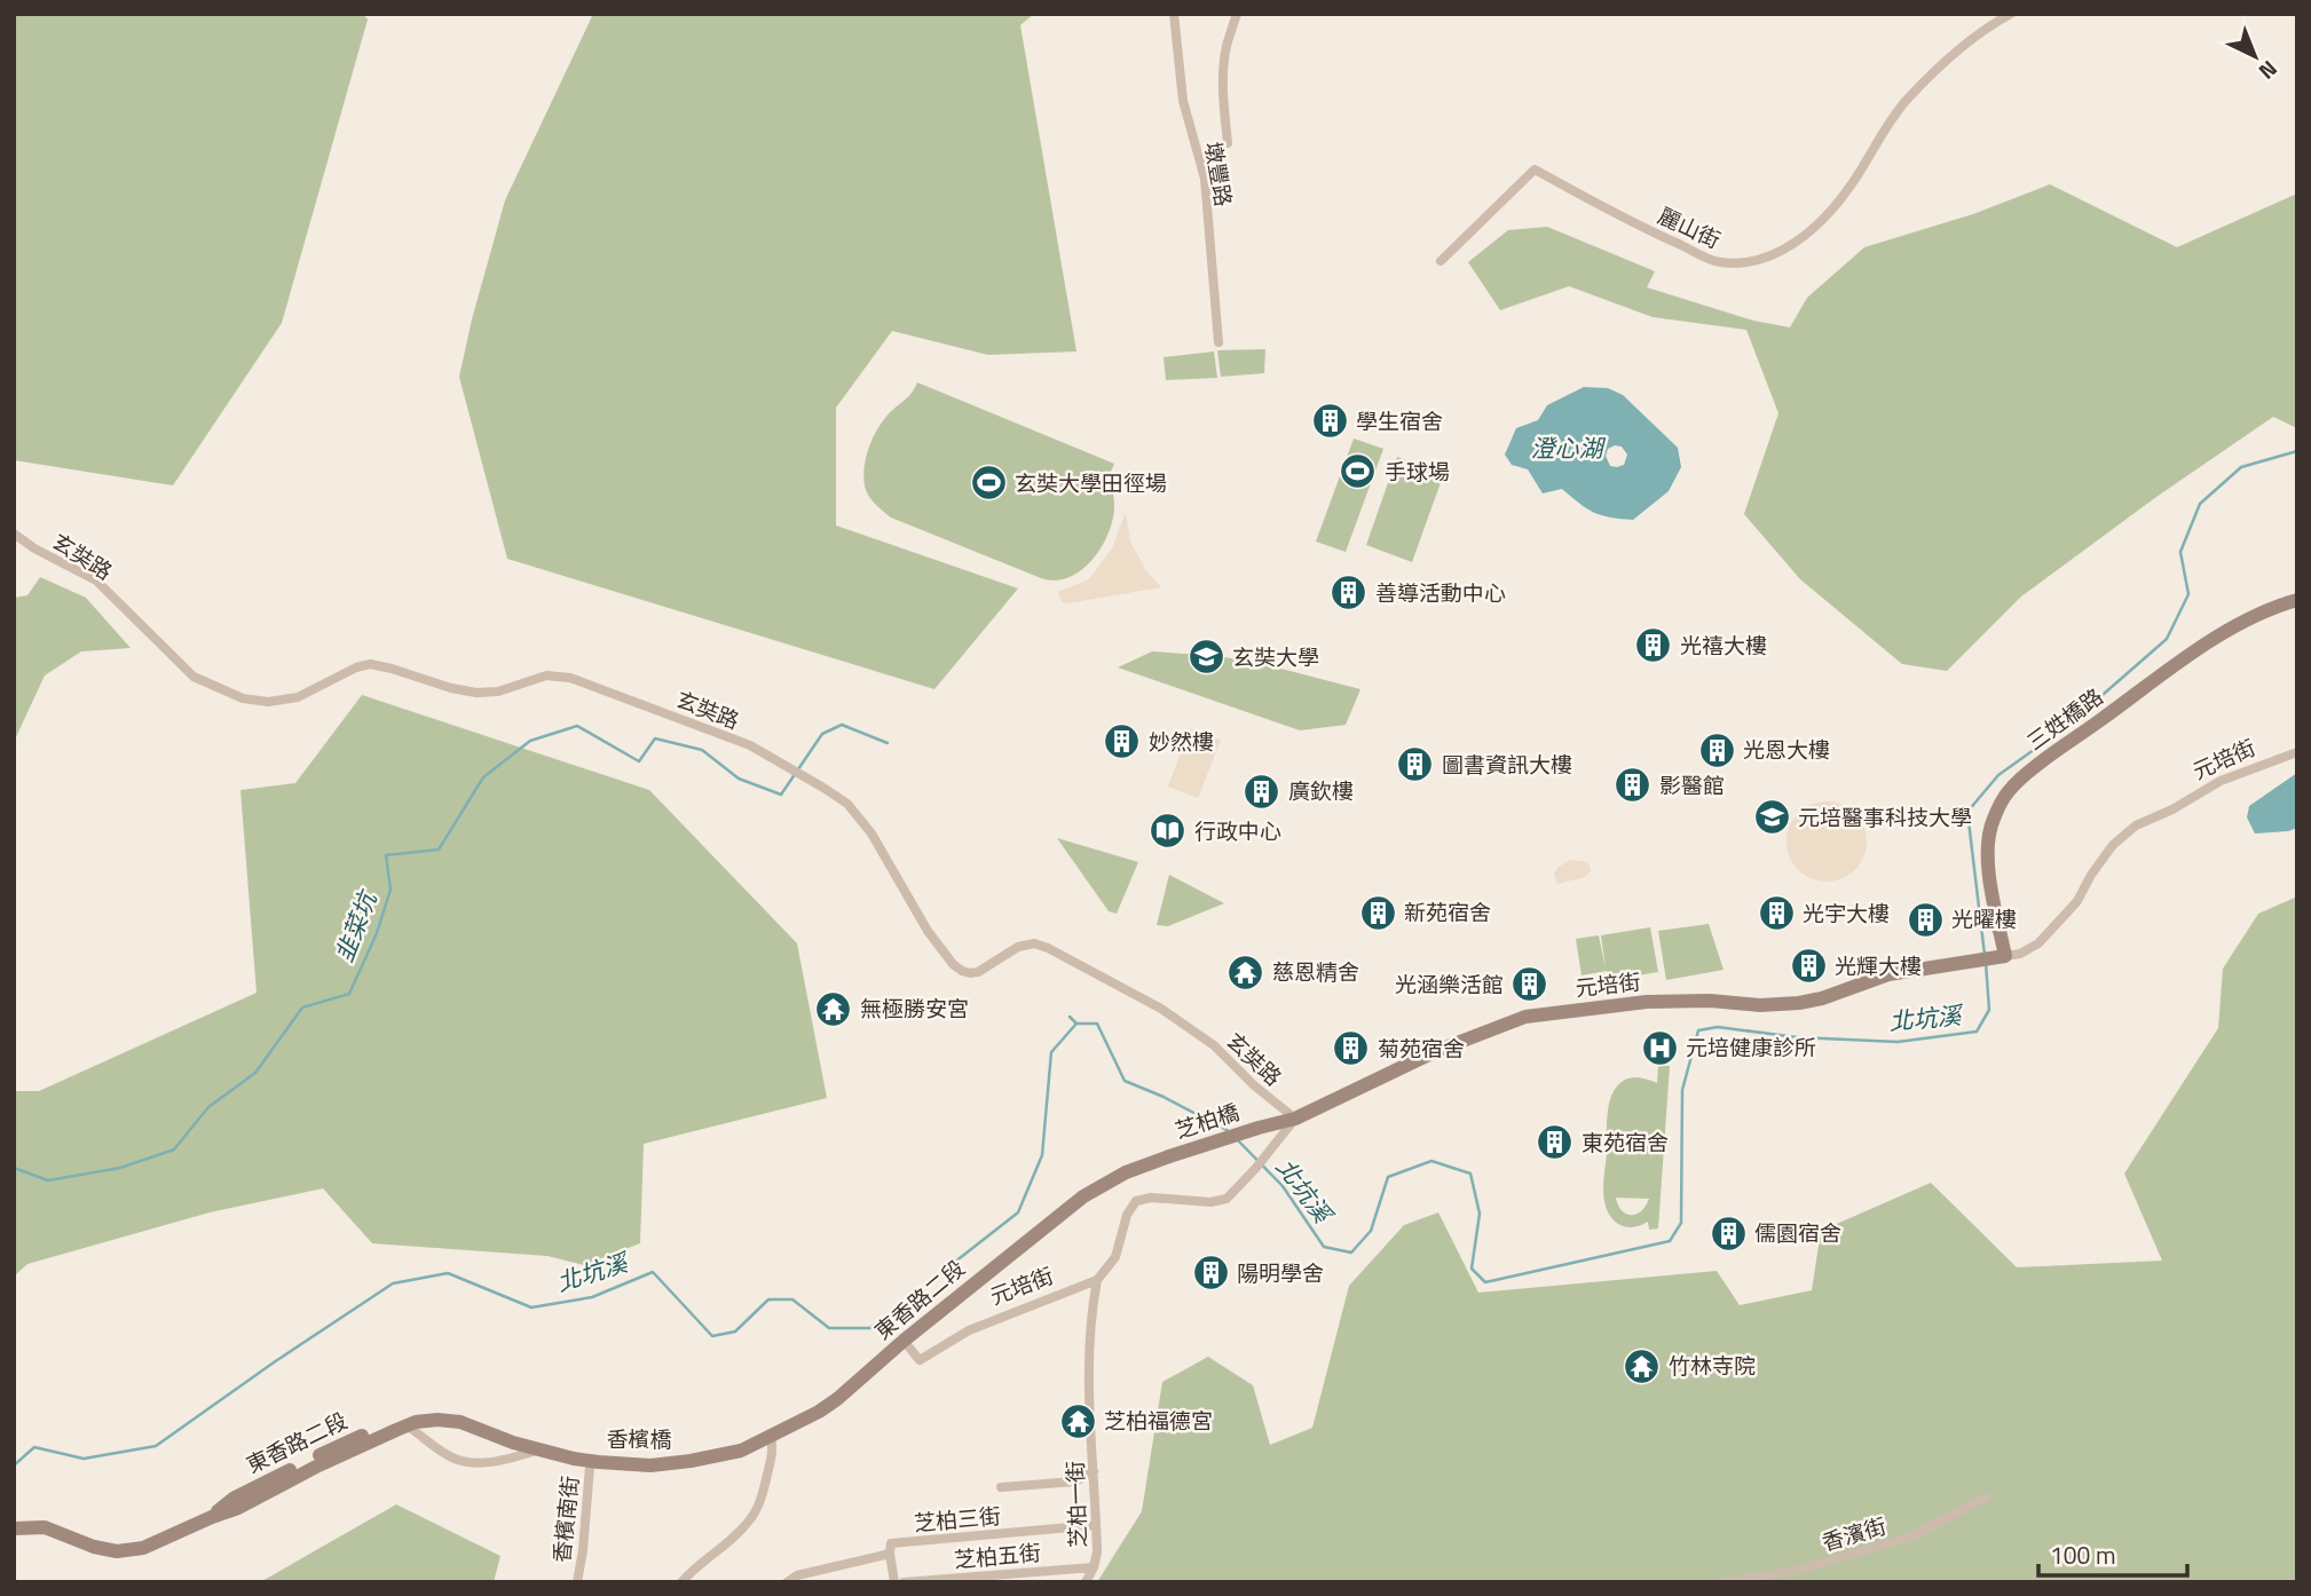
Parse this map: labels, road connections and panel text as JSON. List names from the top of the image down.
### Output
{
  "streets": {
    "street": [
      "墩豐路",
      "麗山街",
      "玄奘路",
      "三姓橋路",
      "元培街",
      "芝柏橋",
      "東香路二段",
      "香檳橋",
      "芝柏一街",
      "香檳南街",
      "芝柏三街",
      "香濱街",
      "芝柏五街"
    ]
  },
  "crossings": [
    ["玄奘路", "元培街"],
    ["玄奘路", "芝柏橋"],
    ["三姓橋路", "元培街"],
    ["元培街", "芝柏橋"],
    ["元培街", "東香路二段"],
    ["元培街", "芝柏一街"],
    ["芝柏橋", "東香路二段"],
    ["東香路二段", "香檳橋"],
    ["東香路二段", "香檳南街"],
    ["香檳橋", "香檳南街"],
    ["芝柏一街", "芝柏三街"],
    ["芝柏一街", "芝柏五街"]
  ],
  "water": ["澄心湖", "韭菜坑", "北坑溪"],
  "places": {
    "building": [
      "學生宿舍",
      "善導活動中心",
      "光禧大樓",
      "妙然樓",
      "光恩大樓",
      "圖書資訊大樓",
      "影醫館",
      "廣欽樓",
      "新苑宿舍",
      "光宇大樓",
      "光曜樓",
      "光輝大樓",
      "光涵樂活館",
      "菊苑宿舍",
      "東苑宿舍",
      "儒園宿舍",
      "陽明學舍"
    ],
    "sports": ["手球場", "玄奘大學田徑場"],
    "school or university": ["玄奘大學", "元培醫事科技大學"],
    "library": ["行政中心"],
    "temple": [
      "慈恩精舍",
      "無極勝安宮",
      "竹林寺院",
      "芝柏福德宮"
    ],
    "hospital": ["元培健康診所"]
  },
  "scale_bar": "100 m",
  "north": "bottom right"
}
